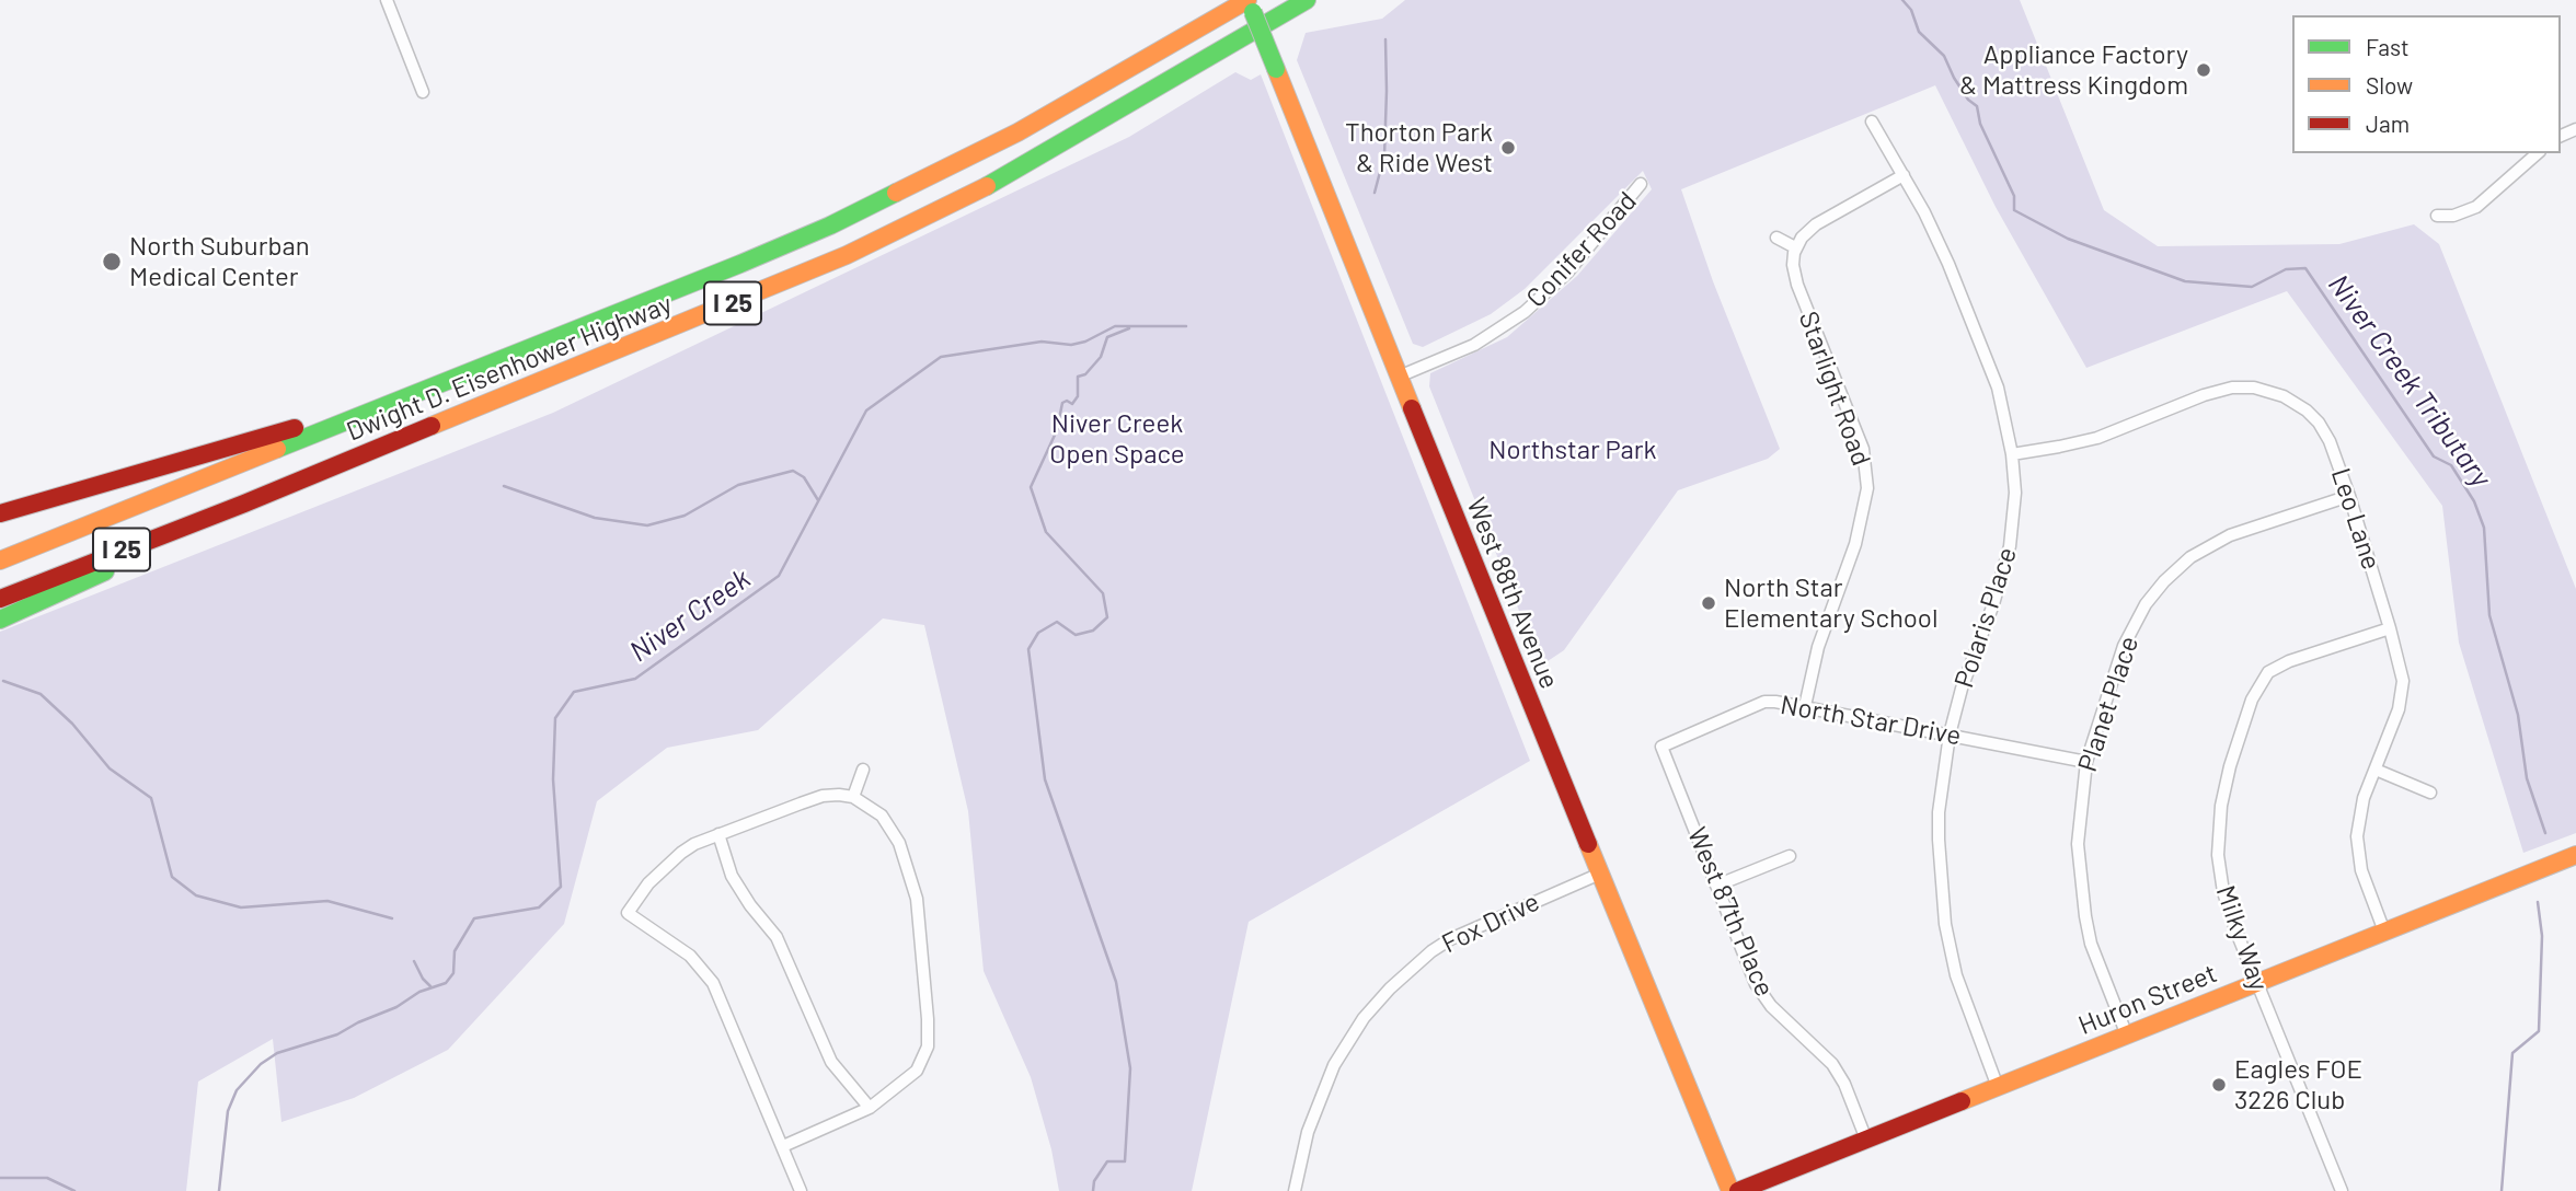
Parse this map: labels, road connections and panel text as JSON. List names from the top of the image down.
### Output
{
  "streets": {
    "main road": [
      "I 25",
      "Dwight D. Eisenhower Highway",
      "West 88th Avenue",
      "Huron Street"
    ],
    "street": [
      "Conifer Road",
      "Starlight Road",
      "Leo Lane",
      "Polaris Place",
      "Planet Place",
      "North Star Drive",
      "West 87th Place",
      "Fox Drive",
      "Milky Way"
    ]
  },
  "crossings": [
    ["Conifer Road", "West 88th Avenue"],
    ["Dwight D. Eisenhower Highway", "West 88th Avenue"],
    ["Starlight Road", "North Star Drive"],
    ["Leo Lane", "Polaris Place"],
    ["Leo Lane", "Planet Place"],
    ["Leo Lane", "Milky Way"],
    ["Leo Lane", "Huron Street"],
    ["West 88th Avenue", "Fox Drive"],
    ["Polaris Place", "North Star Drive"],
    ["Polaris Place", "Huron Street"],
    ["Planet Place", "North Star Drive"],
    ["Planet Place", "Huron Street"],
    ["North Star Drive", "West 87th Place"],
    ["West 87th Place", "Huron Street"],
    ["Milky Way", "Huron Street"]
  ],
  "water": ["Niver Creek Tributary", "Niver Creek"],
  "parks": ["Niver Creek Open Space", "Northstar Park"],
  "places": [
    "Appliance Factory & Mattress Kingdom",
    "Thorton Park & Ride West",
    "North Suburban Medical Center",
    "North Star Elementary School",
    "Eagles FOE 3226 Club"
  ],
  "legend": ["Fast", "Slow", "Jam"]
}
